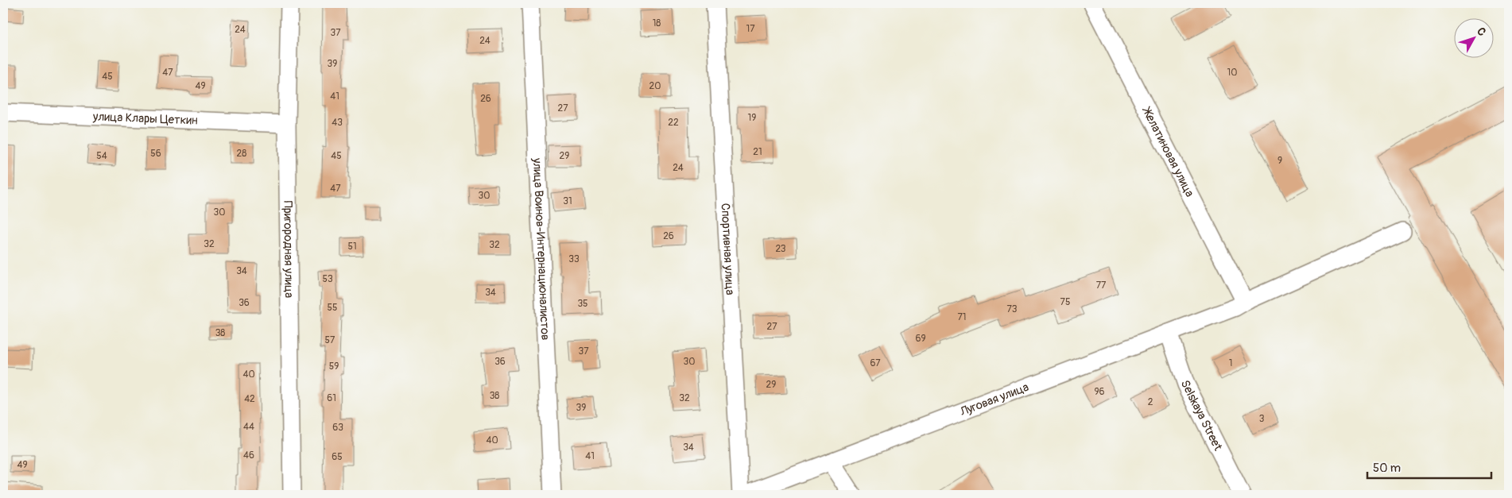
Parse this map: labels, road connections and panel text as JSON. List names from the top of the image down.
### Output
{
  "streets": {
    "street": [
      "улица Клары Цеткин",
      "Желатиновая улица",
      "Пригородная улица",
      "улица Воинов-Интернационалистов",
      "Спортивная улица",
      "Луговая улица",
      "Selskaya Street"
    ]
  },
  "crossings": [
    ["улица Клары Цеткин", "Пригородная улица"],
    ["Желатиновая улица", "Луговая улица"],
    ["Спортивная улица", "Луговая улица"],
    ["Луговая улица", "Selskaya Street"]
  ],
  "house_numbers": [
    "18",
    "17",
    "24",
    "37",
    "24",
    "39",
    "47",
    "10",
    "45",
    "49",
    "20",
    "41",
    "26",
    "27",
    "19",
    "43",
    "22",
    "21",
    "56",
    "28",
    "54",
    "45",
    "29",
    "9",
    "24",
    "47",
    "30",
    "31",
    "30",
    "26",
    "32",
    "32",
    "51",
    "23",
    "33",
    "34",
    "53",
    "77",
    "34",
    "75",
    "36",
    "35",
    "55",
    "73",
    "71",
    "27",
    "38",
    "69",
    "57",
    "37",
    "36",
    "30",
    "67",
    "1",
    "59",
    "40",
    "29",
    "96",
    "38",
    "61",
    "32",
    "42",
    "2",
    "39",
    "3",
    "44",
    "63",
    "40",
    "34",
    "46",
    "41",
    "65",
    "49"
  ],
  "scale_bar": "50 m",
  "north": "top right"
}
